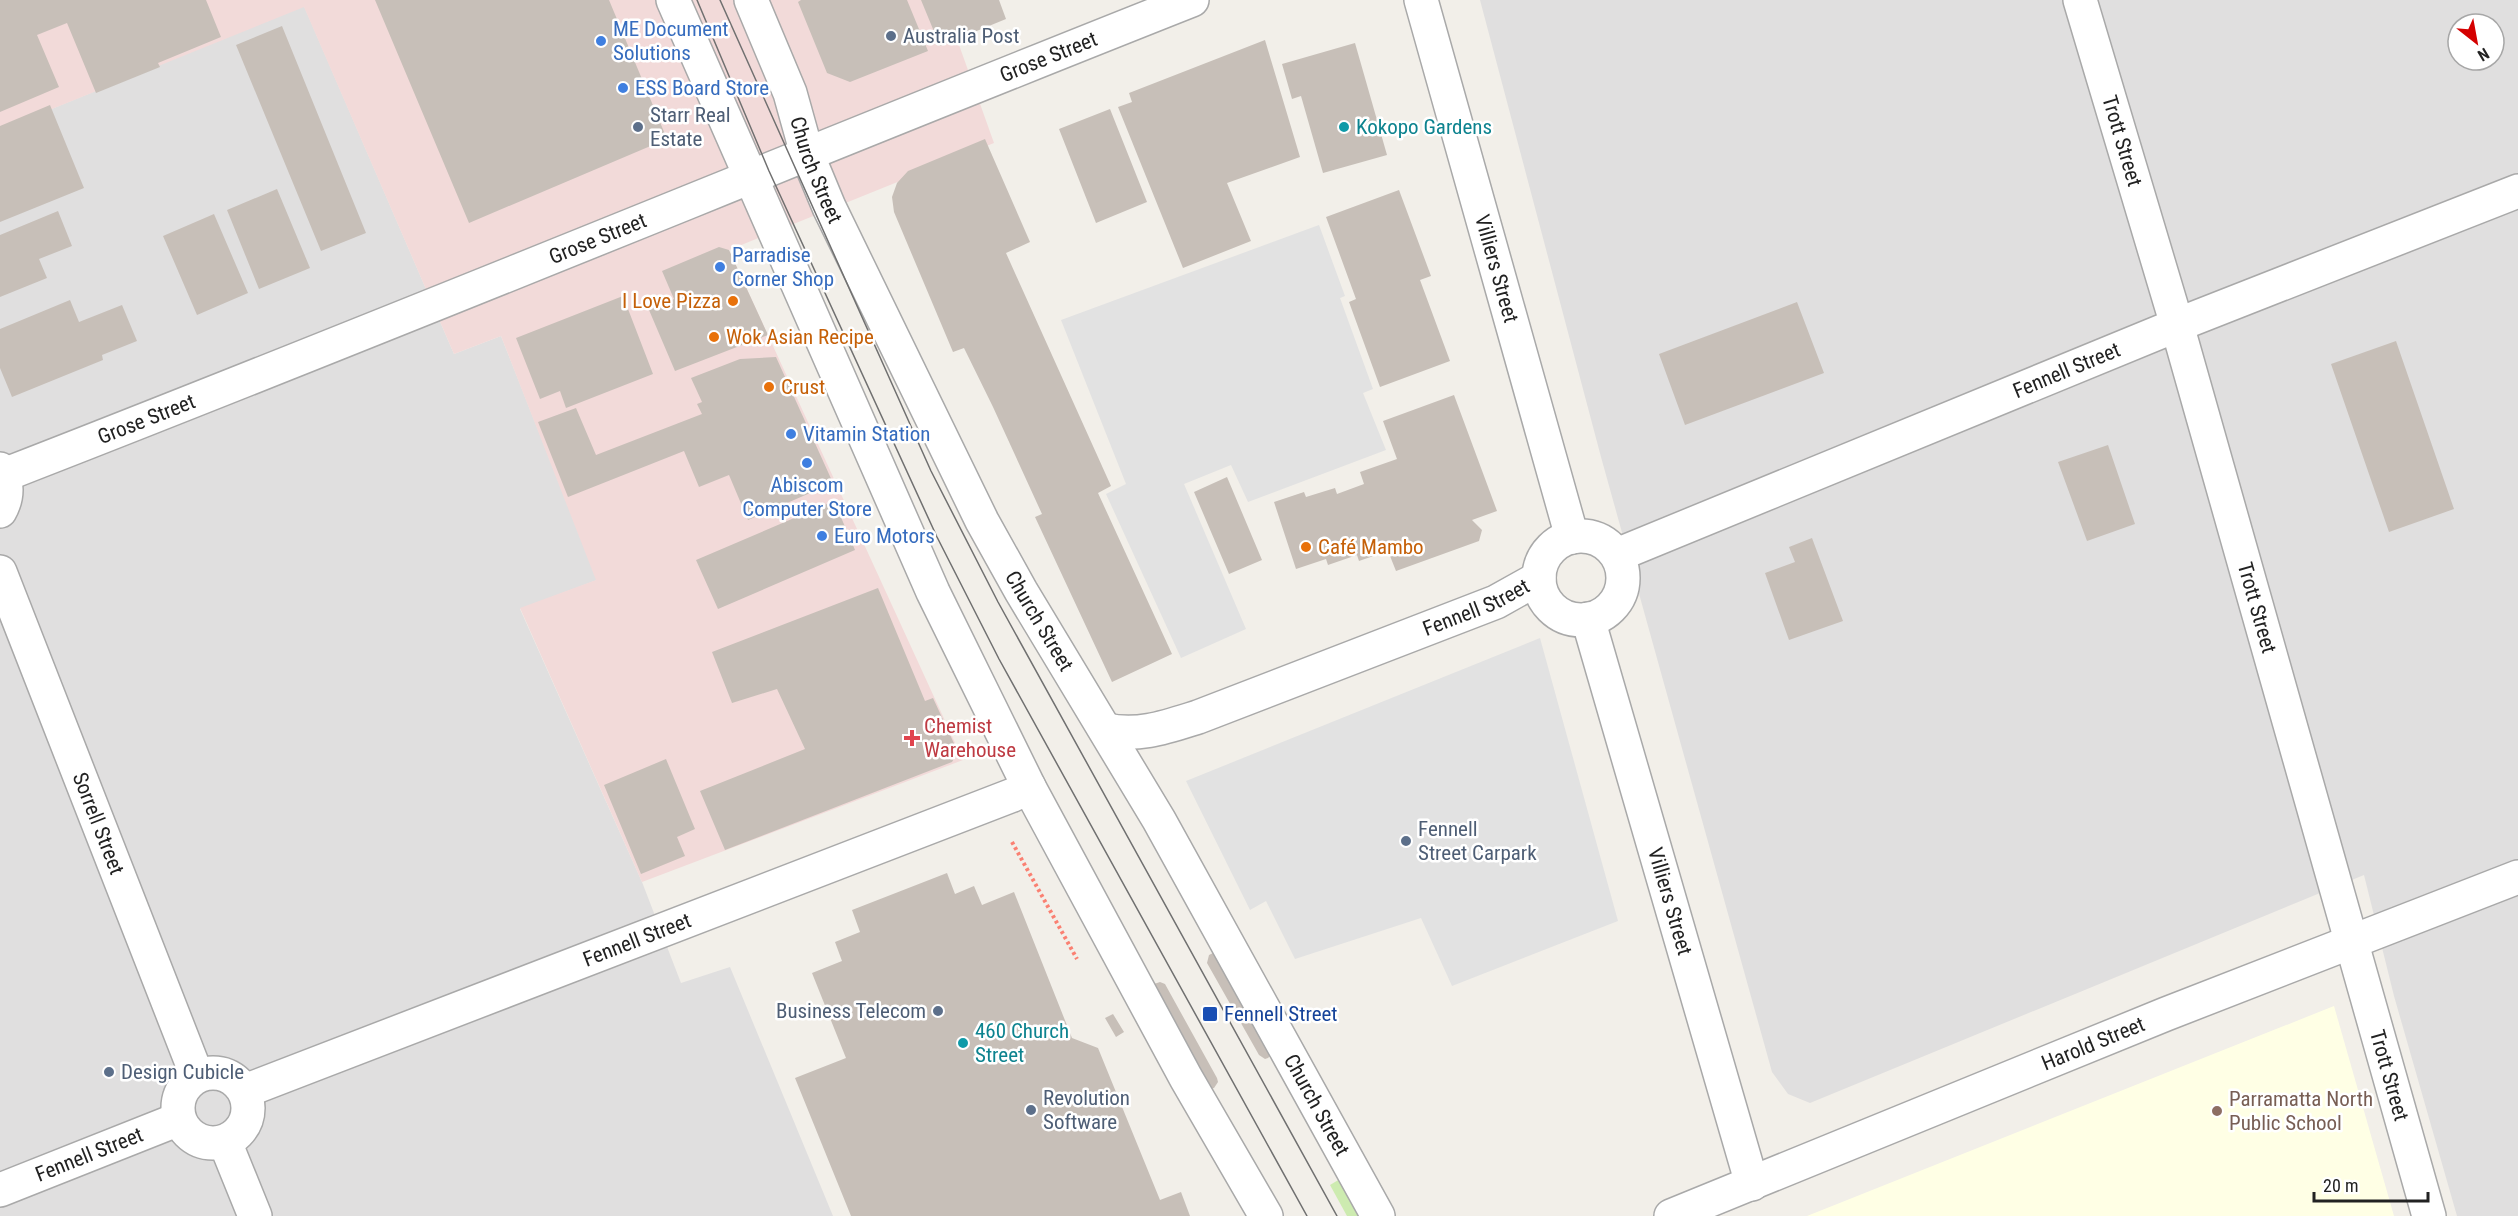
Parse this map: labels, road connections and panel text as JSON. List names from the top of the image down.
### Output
{
  "streets": {
    "street": [
      "Grose Street",
      "Trott Street",
      "Church Street",
      "Villiers Street",
      "Fennell Street",
      "Sorrell Street",
      "Harold Street"
    ]
  },
  "crossings": [
    ["Grose Street", "Church Street"],
    ["Trott Street", "Fennell Street"],
    ["Trott Street", "Harold Street"],
    ["Church Street", "Fennell Street"],
    ["Villiers Street", "Fennell Street"],
    ["Villiers Street", "Harold Street"],
    ["Fennell Street", "Sorrell Street"]
  ],
  "places": {
    "other": [
      "Australia Post",
      "ME Document Solutions",
      "ESS Board Store",
      "Starr Real Estate",
      "Kokopo Gardens",
      "Parradise Corner Shop",
      "I Love Pizza",
      "Wok Asian Recipe",
      "Crust",
      "Vitamin Station",
      "Abiscom Computer Store",
      "Euro Motors",
      "Café Mambo",
      "Fennell Street Carpark",
      "Business Telecom",
      "460 Church Street",
      "Design Cubicle",
      "Revolution Software",
      "Parramatta North Public School"
    ],
    "health": ["Chemist Warehouse"],
    "transit": ["Fennell Street"]
  },
  "scale_bar": "20 m",
  "north": "bottom right"
}
